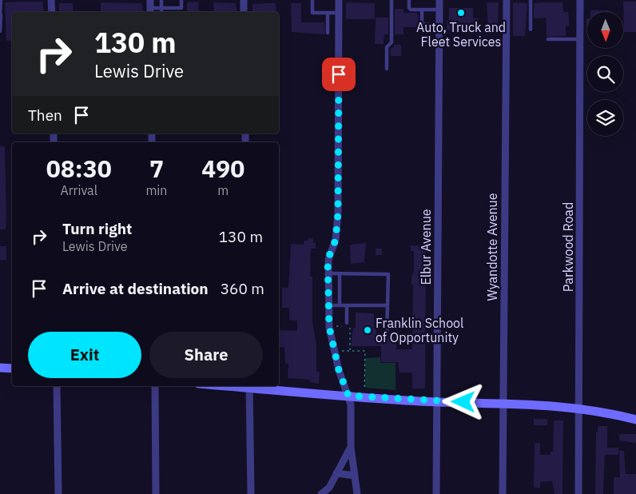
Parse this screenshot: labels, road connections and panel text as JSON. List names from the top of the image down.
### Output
{
  "streets": {
    "street": ["Elbur Avenue", "Wyandotte Avenue", "Parkwood Road"]
  },
  "places": ["Auto, Truck and Fleet Services", "Franklin School of Opportunity"],
  "north": "bottom",
  "page": {
    "turn": ["130 m", "Lewis Drive"],
    "then": "Then",
    "eta": [
      "08:30",
      "Arrival",
      "7",
      "min",
      "490",
      "m"
    ],
    "list": [
      {
        "name": "Turn right",
        "note": "Lewis Drive",
        "value": "130 m"
      },
      {
        "name": "Arrive at destination",
        "value": "360 m"
      }
    ],
    "buttons": ["Exit", "Share"]
  }
}
